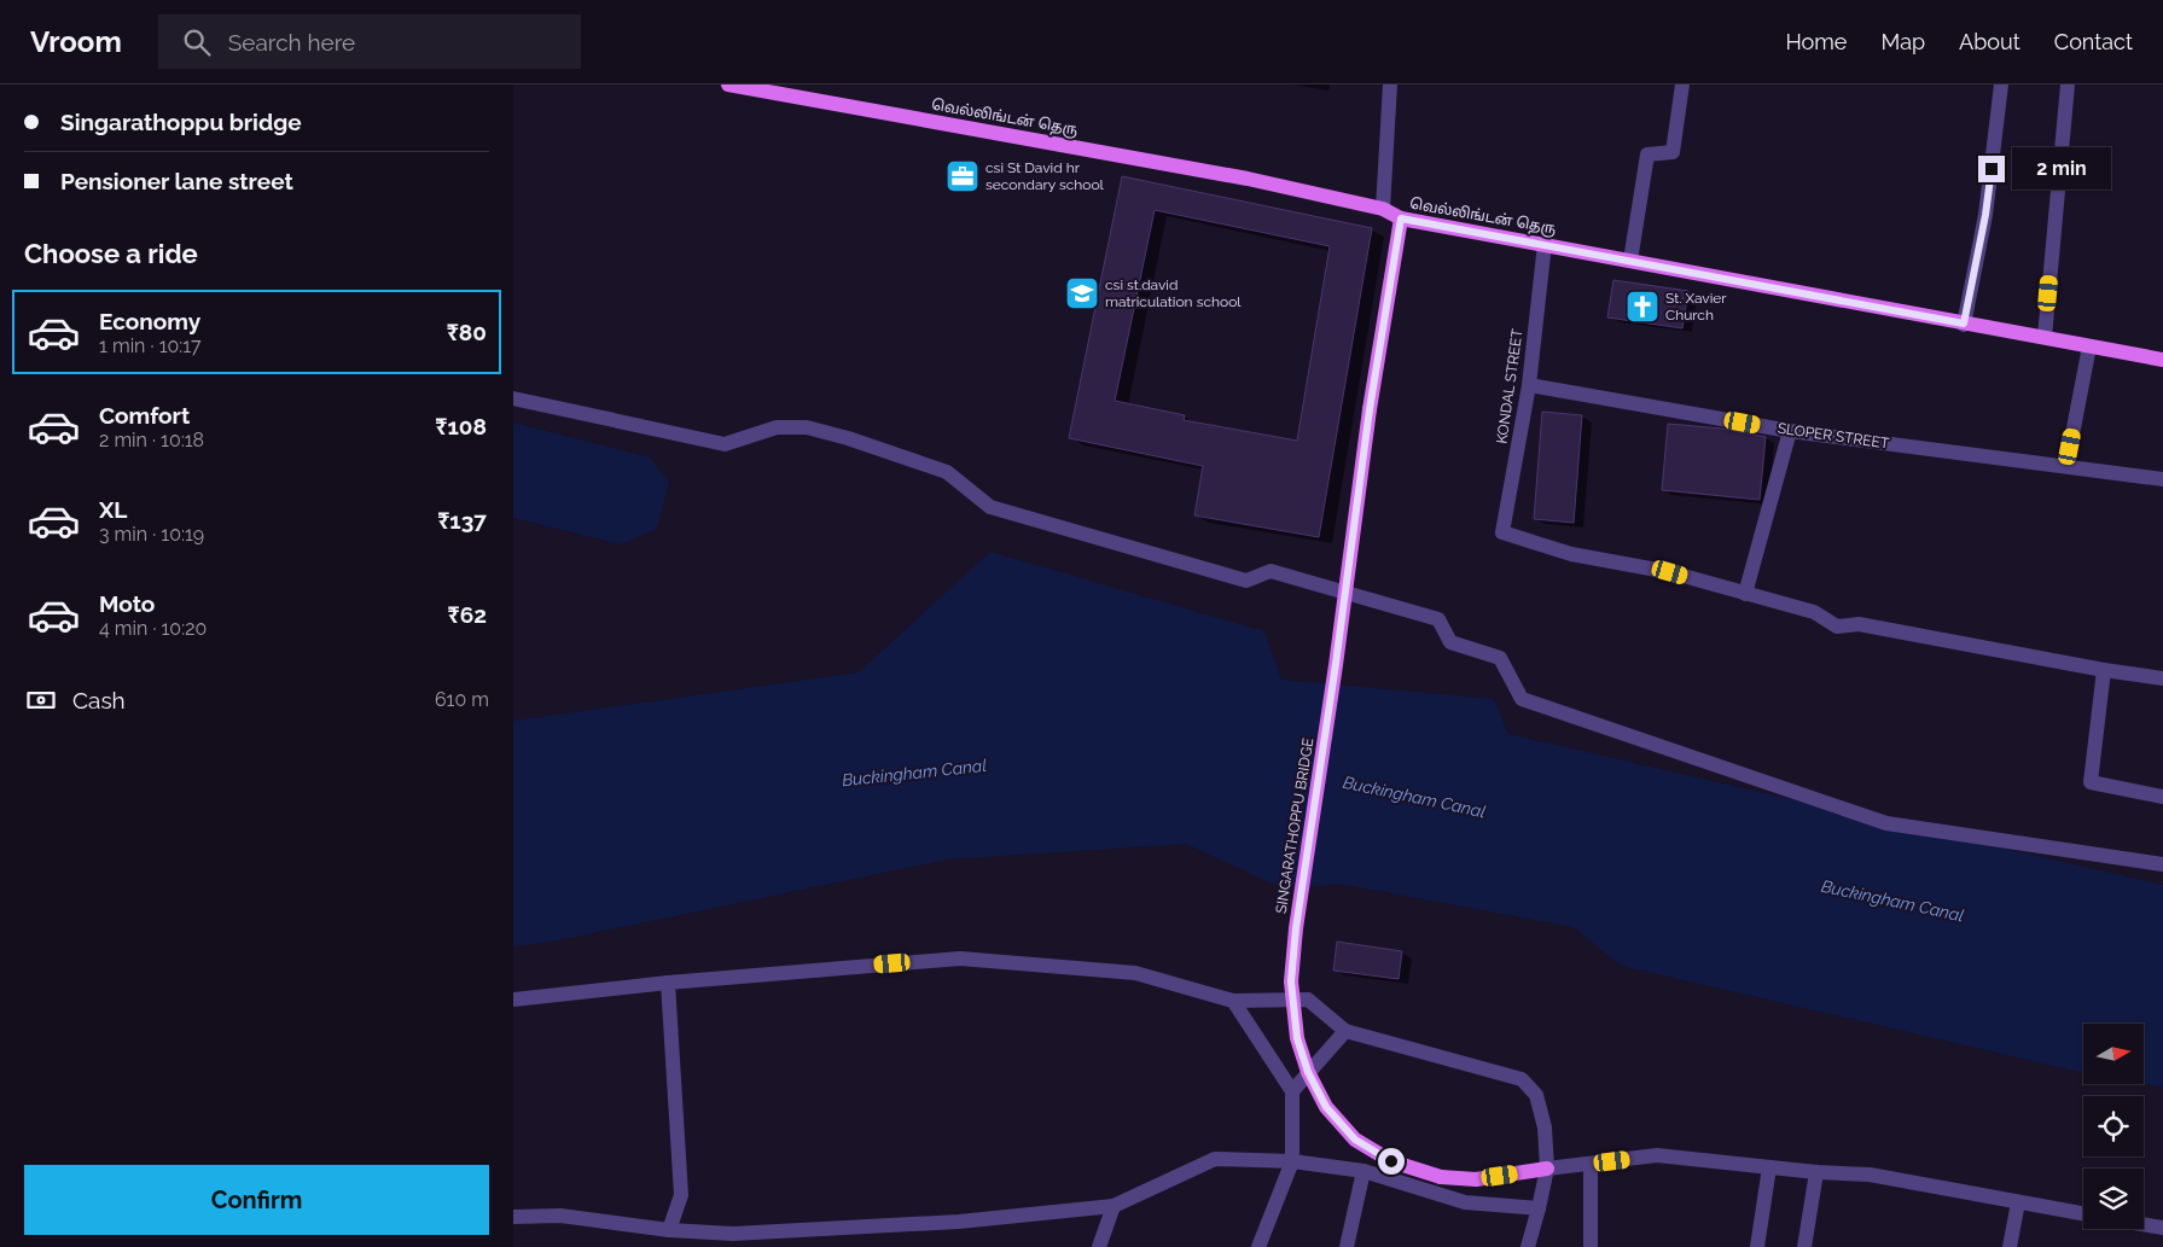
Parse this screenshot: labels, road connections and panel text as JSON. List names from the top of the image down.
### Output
{
  "streets": {
    "main road": ["வெல்லிங்டன் தெரு", "SINGARATHOPPU BRIDGE"],
    "street": ["KONDAL STREET", "SLOPER STREET"]
  },
  "crossings": [
    ["வெல்லிங்டன் தெரு", "KONDAL STREET"],
    ["வெல்லிங்டன் தெரு", "SINGARATHOPPU BRIDGE"],
    ["KONDAL STREET", "SLOPER STREET"]
  ],
  "water": ["Buckingham Canal"],
  "places": {
    "office": ["csi St David hr secondary school"],
    "school or university": ["csi st.david matriculation school"],
    "church": ["St. Xavier Church"]
  },
  "north": "right",
  "page": {
    "header": "Vroom",
    "search": "Search here",
    "nav": [
      "Home",
      "Map",
      "About",
      "Contact"
    ],
    "banner": ["Singarathoppu bridge", "Pensioner lane street"],
    "bubble": "2 min",
    "heading": "Choose a ride",
    "list": [
      {
        "name": "Economy",
        "note": "1 min · 10:17",
        "value": "₹80"
      },
      {
        "name": "Comfort",
        "note": "2 min · 10:18",
        "value": "₹108"
      },
      {
        "name": "XL",
        "note": "3 min · 10:19",
        "value": "₹137"
      },
      {
        "name": "Moto",
        "note": "4 min · 10:20",
        "value": "₹62"
      }
    ],
    "pay": ["Cash", "610 m"],
    "buttons": "Confirm"
  }
}
